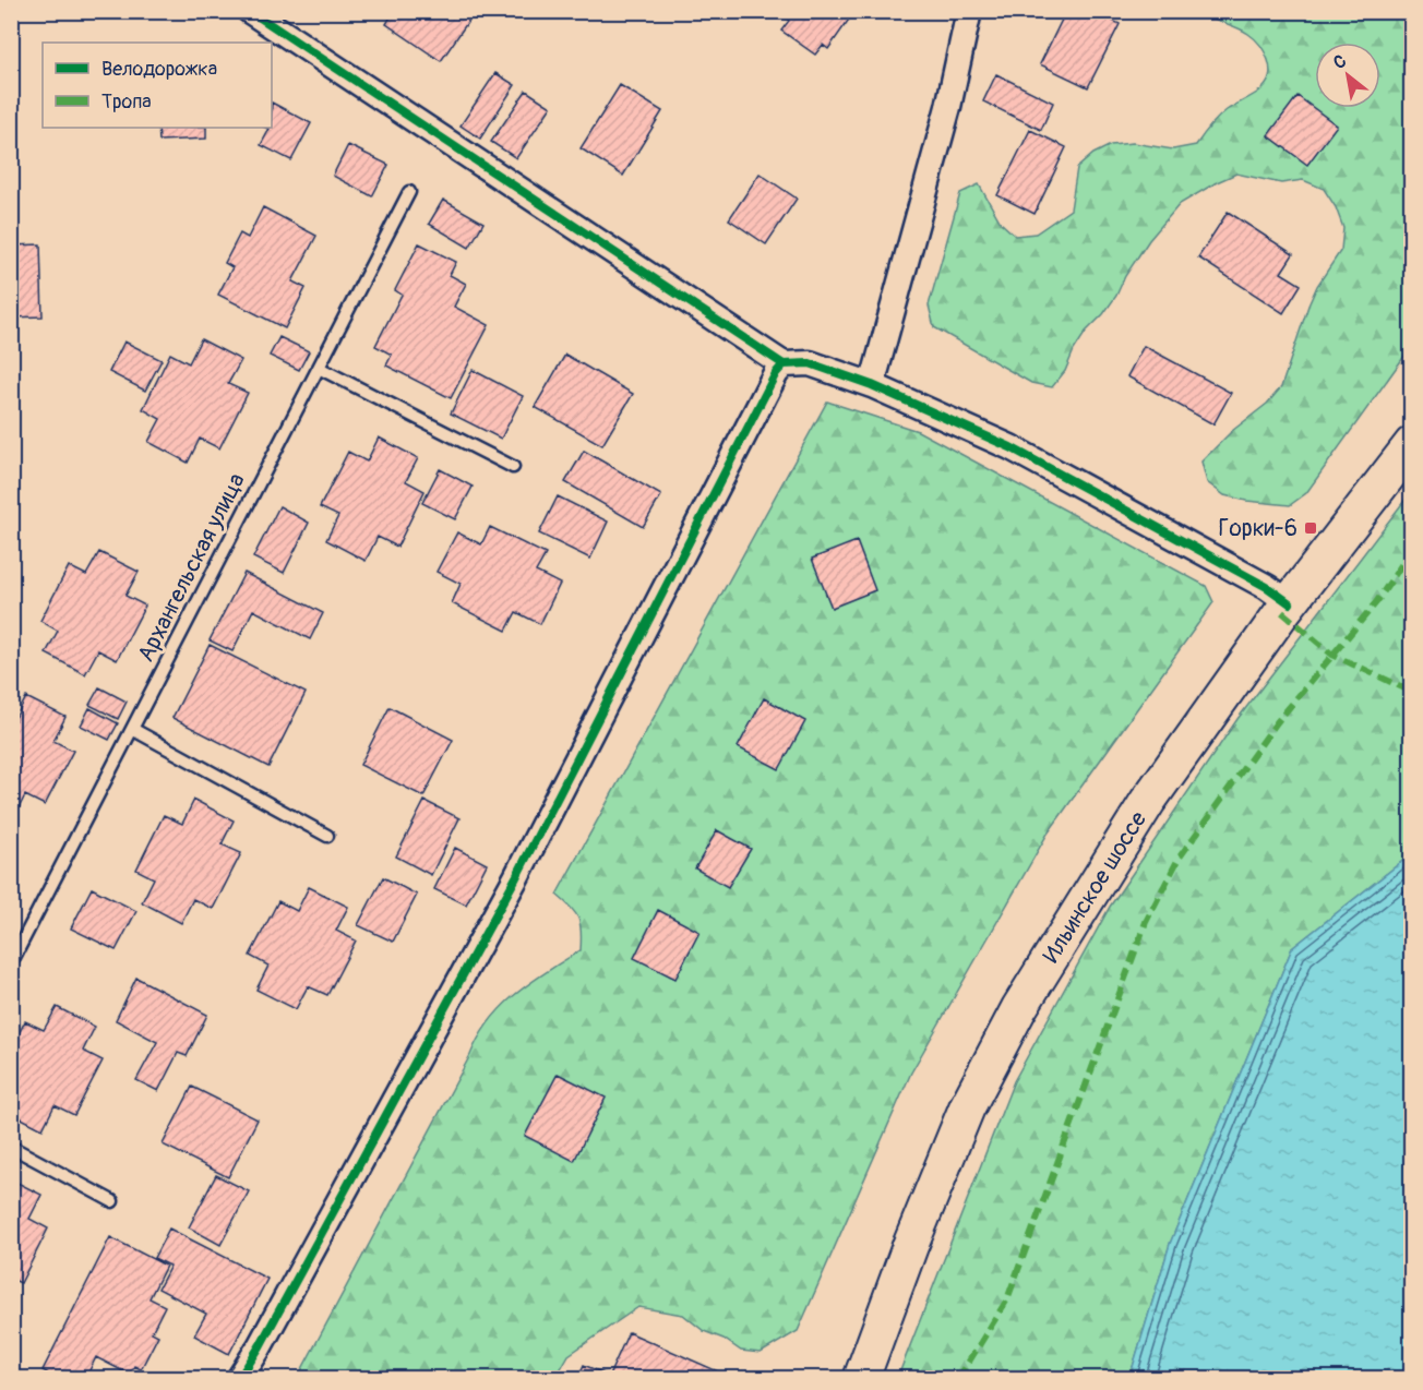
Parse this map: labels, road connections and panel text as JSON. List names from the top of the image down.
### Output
{
  "streets": {
    "main road": ["Ильинское шоссе"],
    "lane": ["Архангельская улица"]
  },
  "places": {
    "transit": ["Горки-6"]
  },
  "legend": ["Велодорожка", "Тропа"],
  "north": "top left"
}
